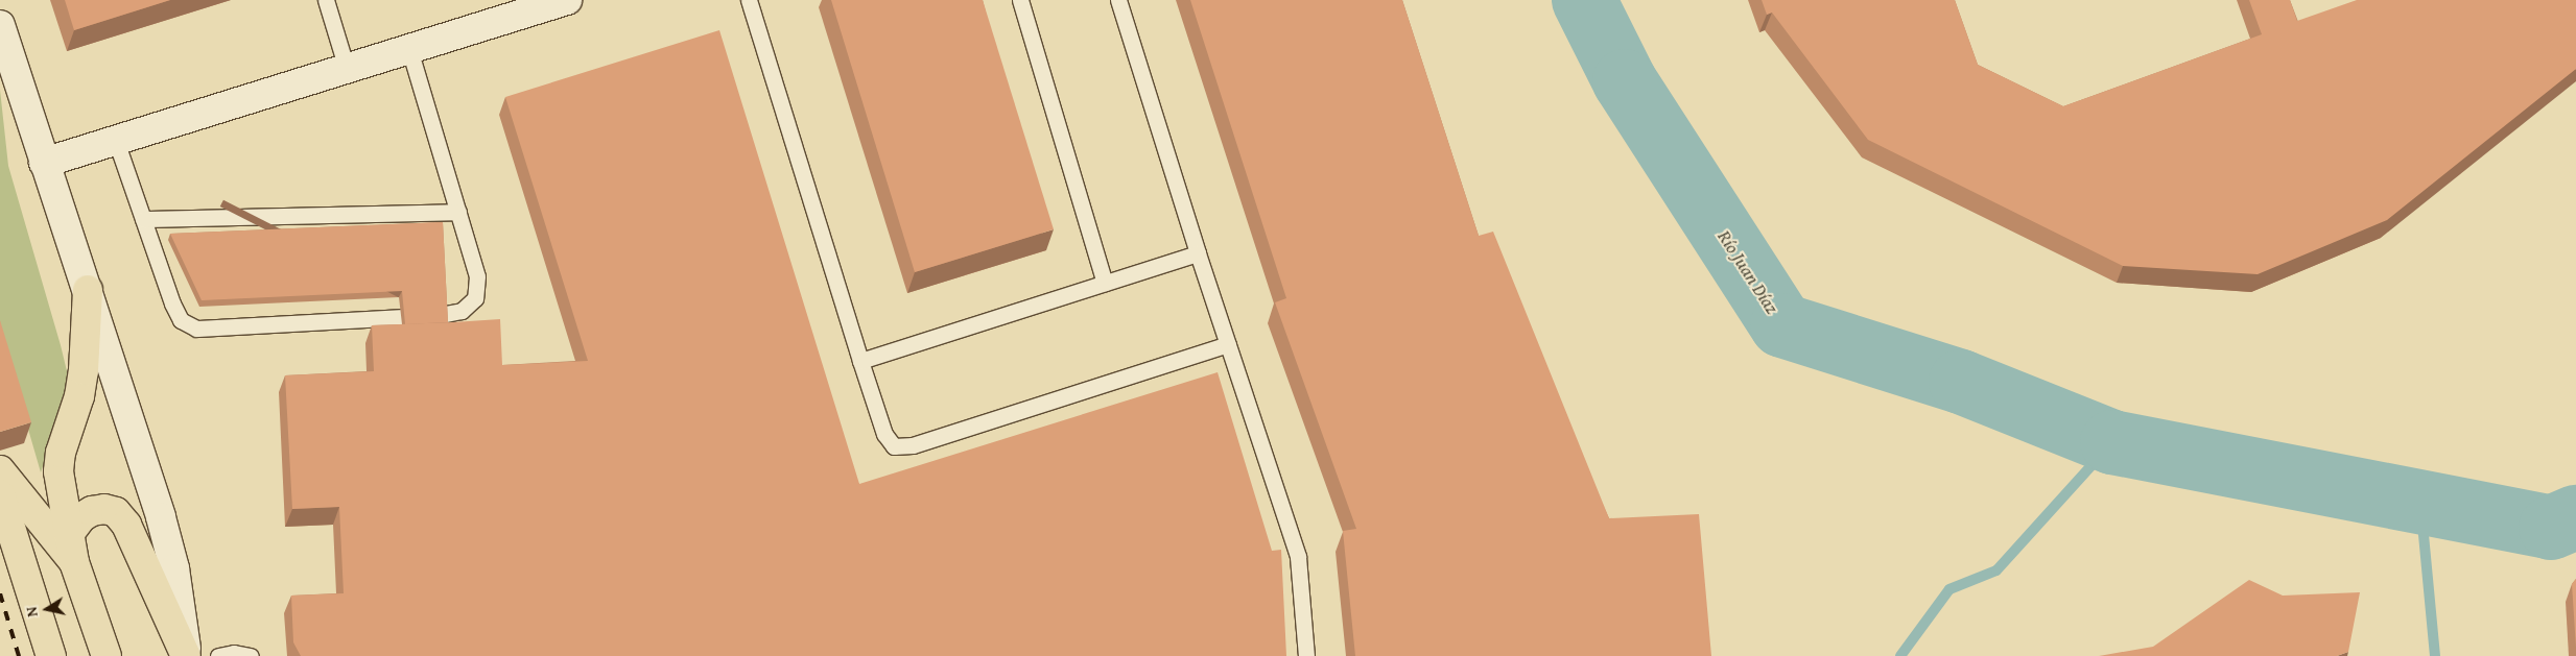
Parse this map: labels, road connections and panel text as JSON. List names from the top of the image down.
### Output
{
  "water": ["Río Juan Díaz"],
  "north": "left"
}
